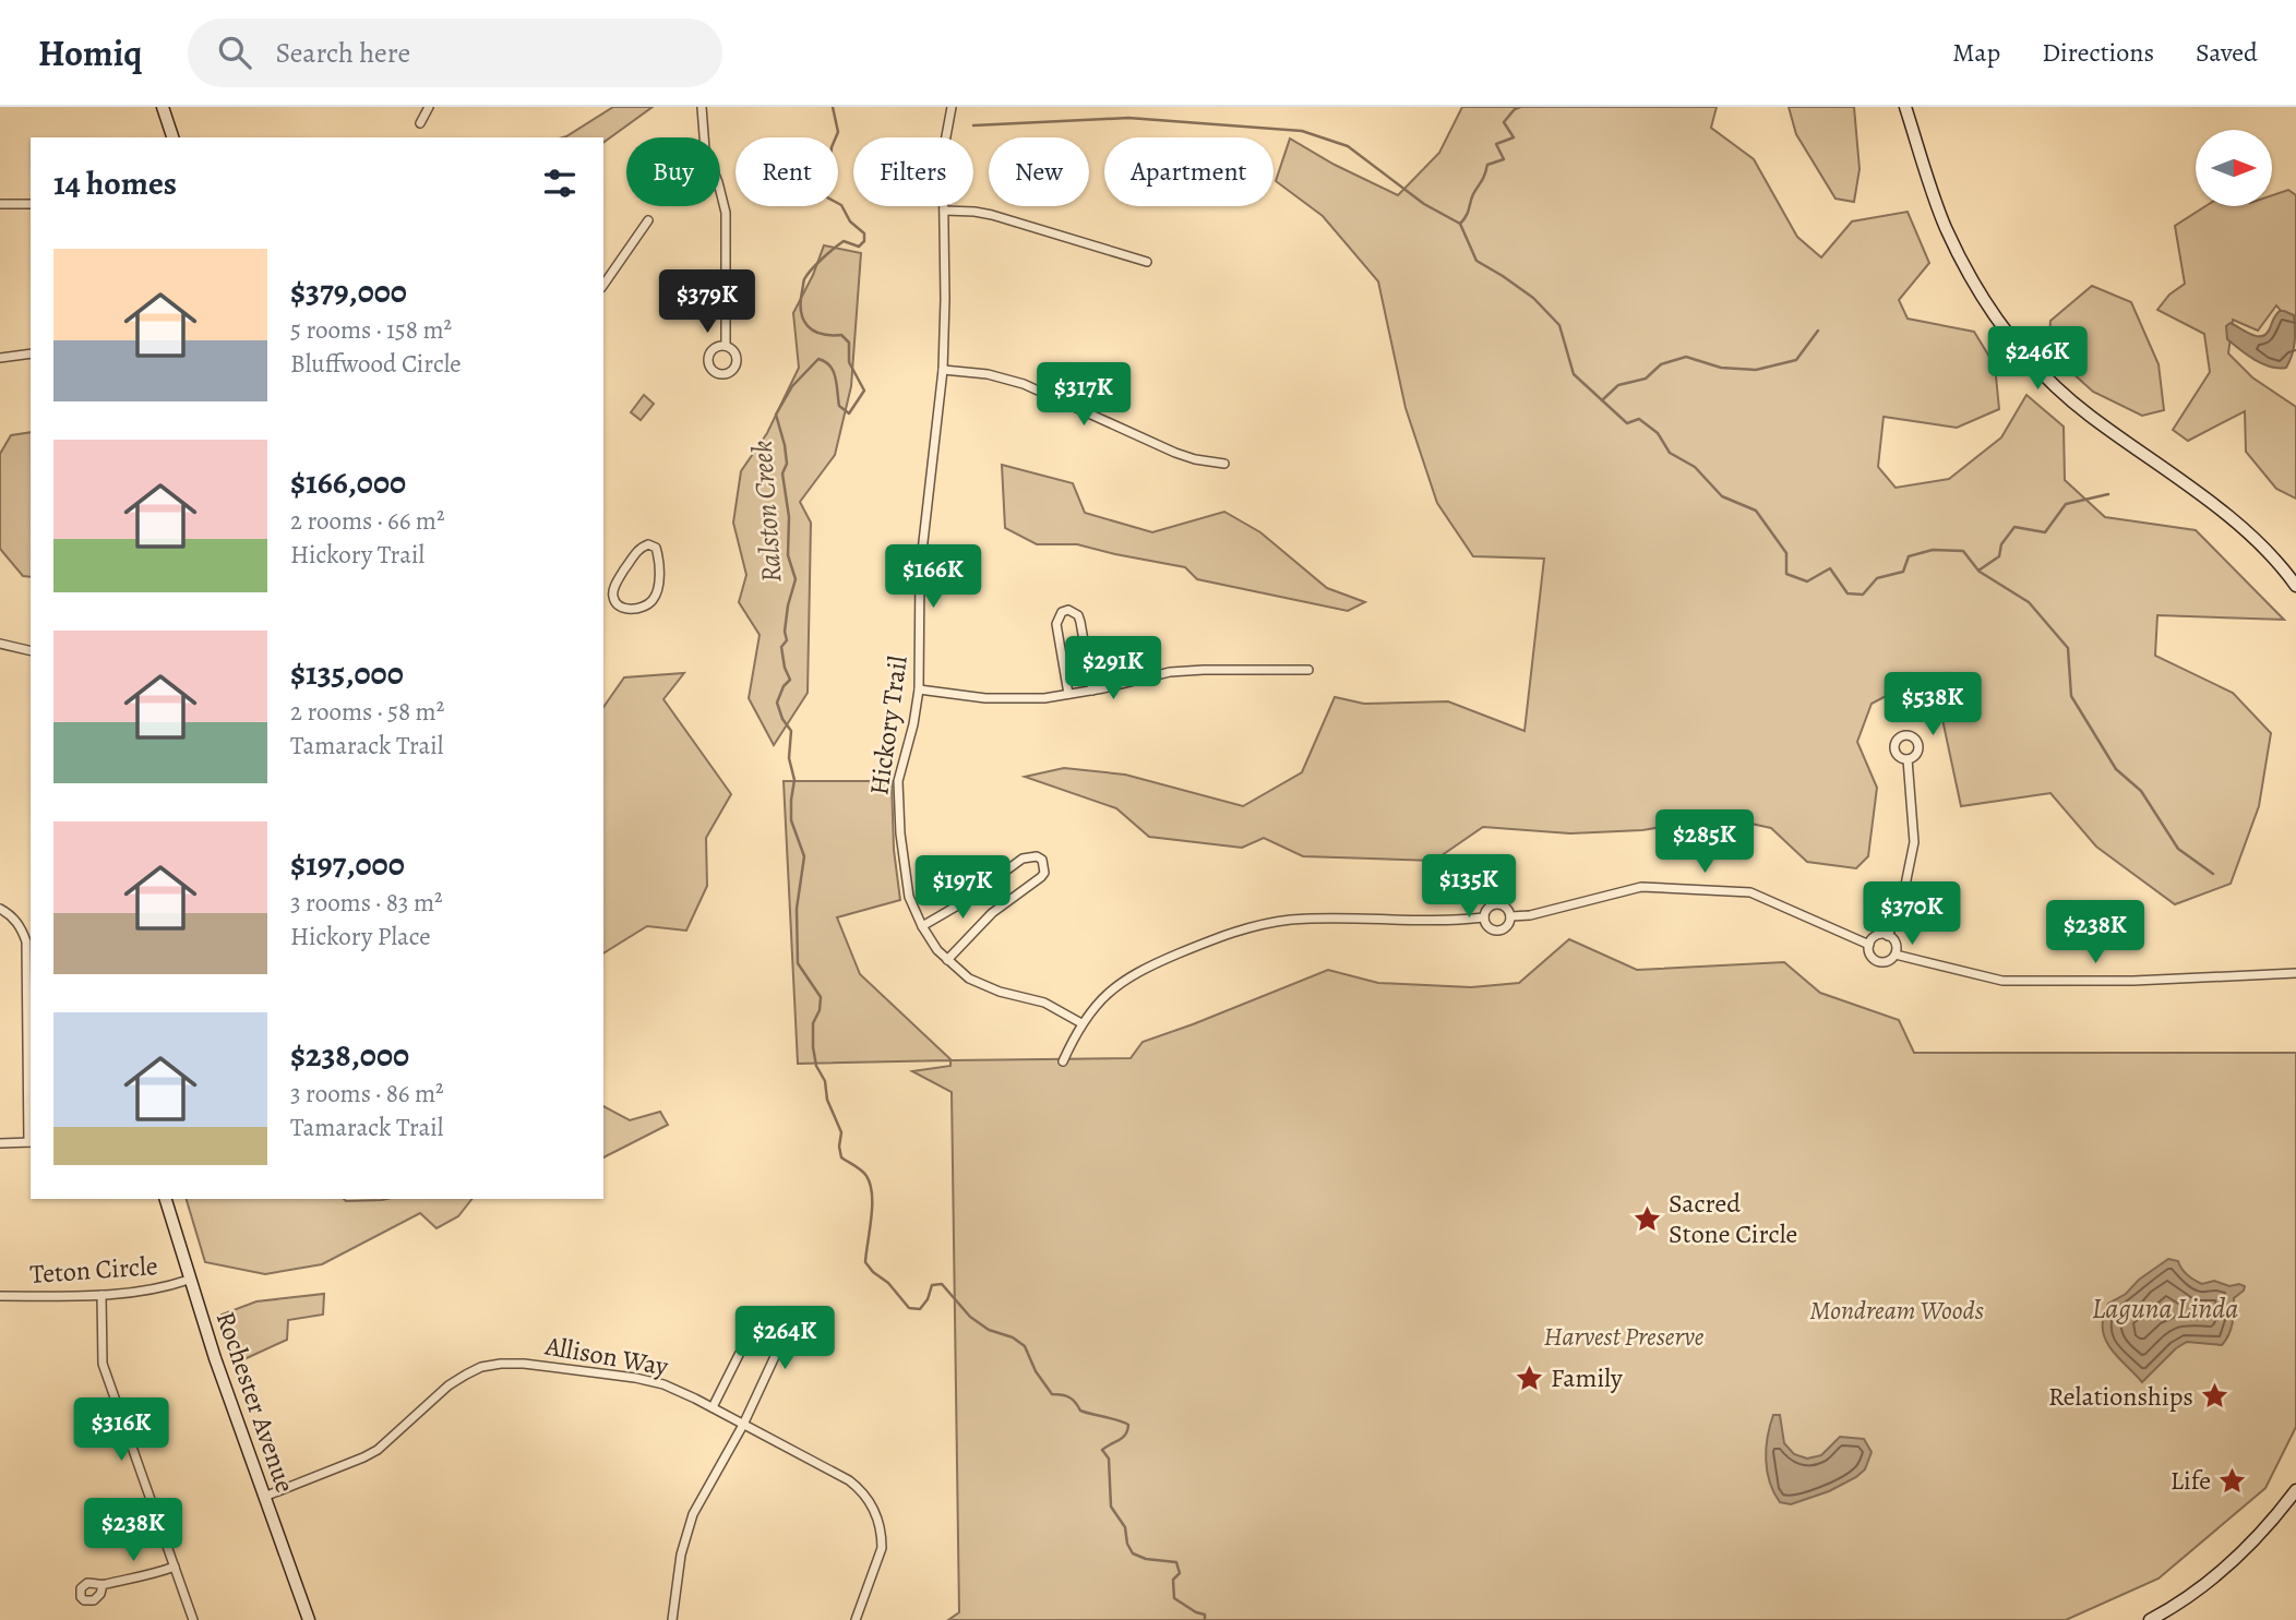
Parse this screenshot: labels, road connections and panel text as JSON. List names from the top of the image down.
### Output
{
  "streets": {
    "main road": ["Rochester Avenue"],
    "street": ["Hickory Trail", "Teton Circle", "Allison Way"]
  },
  "crossings": [
    ["Teton Circle", "Rochester Avenue"],
    ["Allison Way", "Rochester Avenue"]
  ],
  "water": ["Ralston Creek", "Laguna Linda"],
  "parks": ["Mondream Woods", "Harvest Preserve"],
  "places": {
    "place": [
      "Sacred Stone Circle",
      "Family",
      "Relationships",
      "Life"
    ]
  },
  "north": "right",
  "page": {
    "header": "Homiq",
    "search": "Search here",
    "nav": ["Map", "Directions", "Saved"],
    "chip": [
      "Buy",
      "Rent",
      "Filters",
      "New",
      "Apartment"
    ],
    "heading": "14 homes",
    "list": [
      {
        "name": "$379,000",
        "note": "5 rooms · 158 m² · Bluffwood Circle"
      },
      {
        "name": "$166,000",
        "note": "2 rooms · 66 m² · Hickory Trail"
      },
      {
        "name": "$135,000",
        "note": "2 rooms · 58 m² · Tamarack Trail"
      },
      {
        "name": "$197,000",
        "note": "3 rooms · 83 m² · Hickory Place"
      },
      {
        "name": "$238,000",
        "note": "3 rooms · 86 m² · Tamarack Trail"
      }
    ],
    "price": [
      "$379K",
      "$246K",
      "$317K",
      "$166K",
      "$291K",
      "$538K",
      "$285K",
      "$135K",
      "$197K",
      "$370K",
      "$238K",
      "$264K",
      "$316K",
      "$238K"
    ]
  }
}
